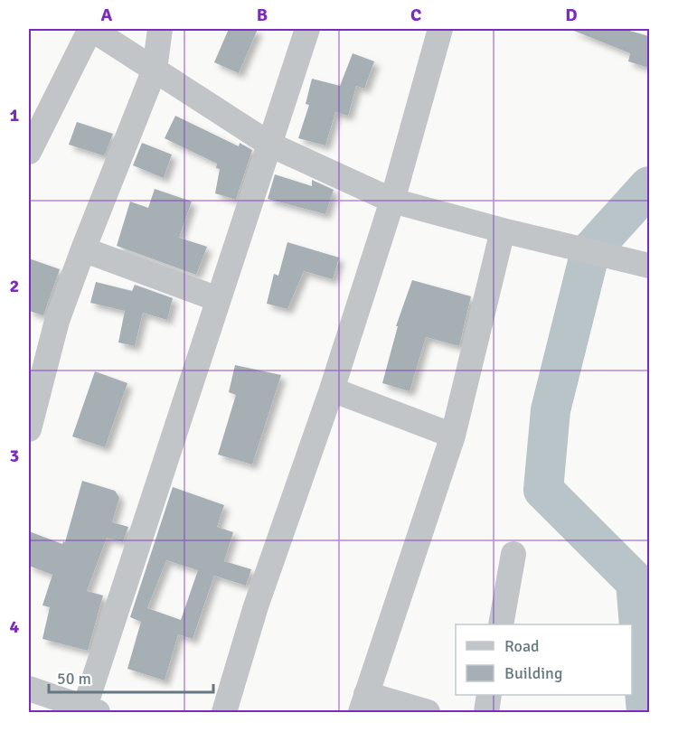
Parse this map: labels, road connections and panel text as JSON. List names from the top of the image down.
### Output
{
  "legend": ["Road", "Building"],
  "scale_bar": "50 m",
  "grid": {
    "columns": [
      "A",
      "B",
      "C",
      "D"
    ],
    "rows": [
      "1",
      "2",
      "3",
      "4"
    ]
  }
}
